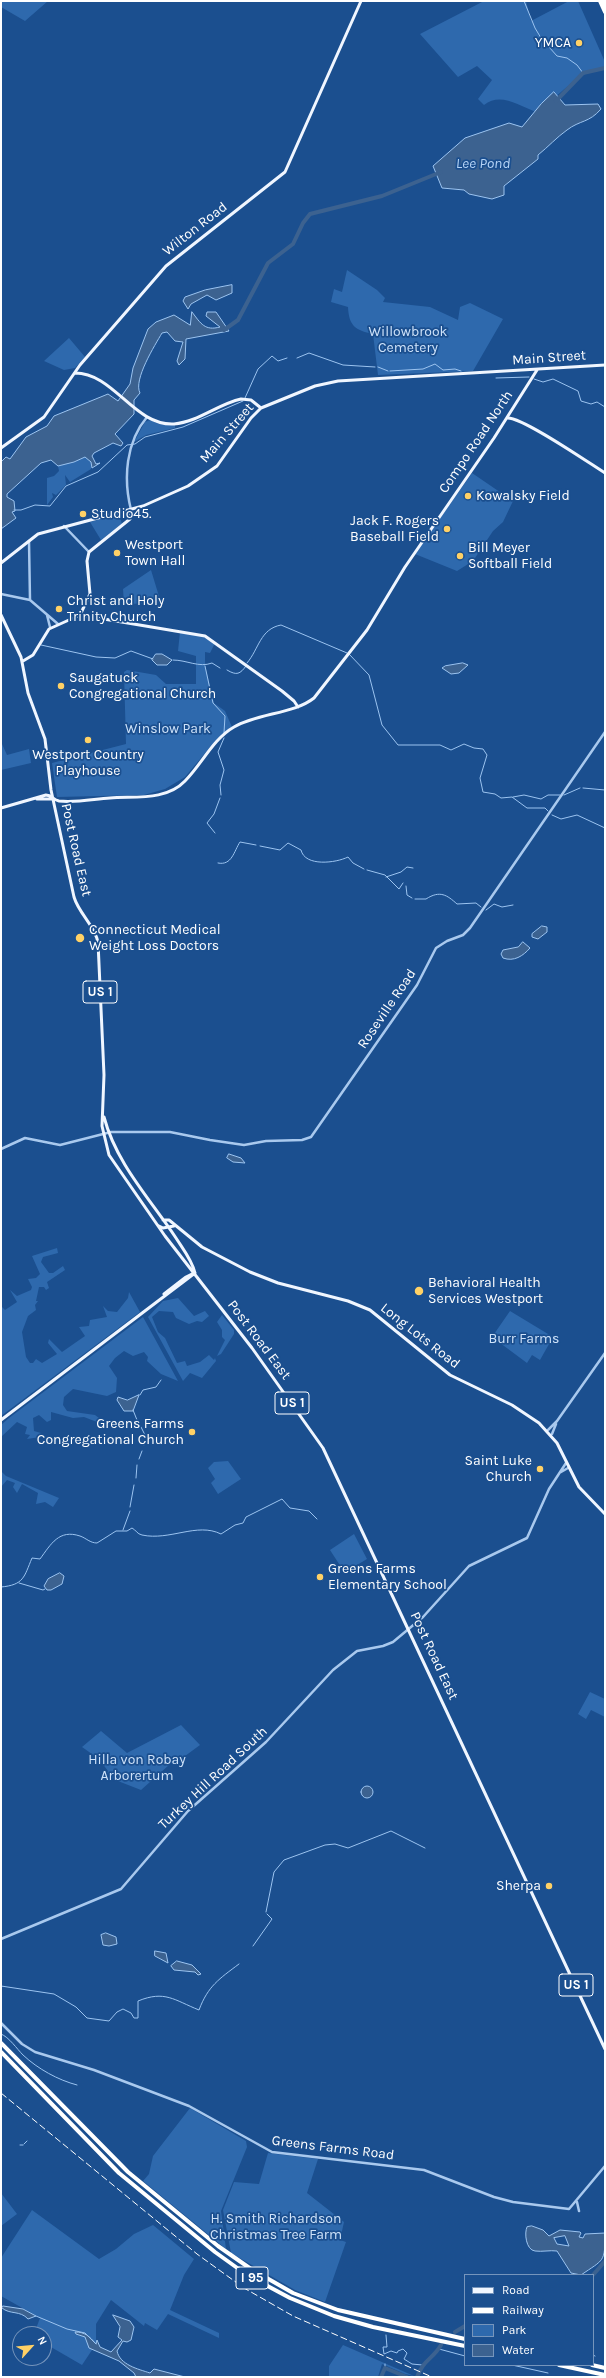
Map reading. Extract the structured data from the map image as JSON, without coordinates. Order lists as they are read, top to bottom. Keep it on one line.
{"streets":{"highway":["I 95"],"main road":["Wilton Road","Main Street","Compo Road North","Post Road East","US 1","Long Lots Road"],"street":["Roseville Road","Turkey Hill Road South","Greens Farms Road"]},"crossings":[["Main Street","Compo Road North"],["Compo Road North","Post Road East"],["Post Road East","Roseville Road"],["Post Road East","Long Lots Road"],["Post Road East","Turkey Hill Road South"],["Long Lots Road","Turkey Hill Road South"]],"water":["Lee Pond"],"parks":["Willowbrook Cemetery","Winslow Park","Burr Farms","Hilla von Robay Arborertum","H. Smith Richardson Christmas Tree Farm"],"places":["YMCA","Kowalsky Field","Studio45.","Jack F. Rogers Baseball Field","Westport Town Hall","Bill Meyer Softball Field","Christ and Holy Trinity Church","Saugatuck Congregational Church","Westport Country Playhouse","Connecticut Medical Weight Loss Doctors","Behavioral Health Services Westport","Greens Farms Congregational Church","Saint Luke Church","Greens Farms Elementary School","Sherpa"],"legend":["Road","Railway","Park","Water"],"north":"top right"}
